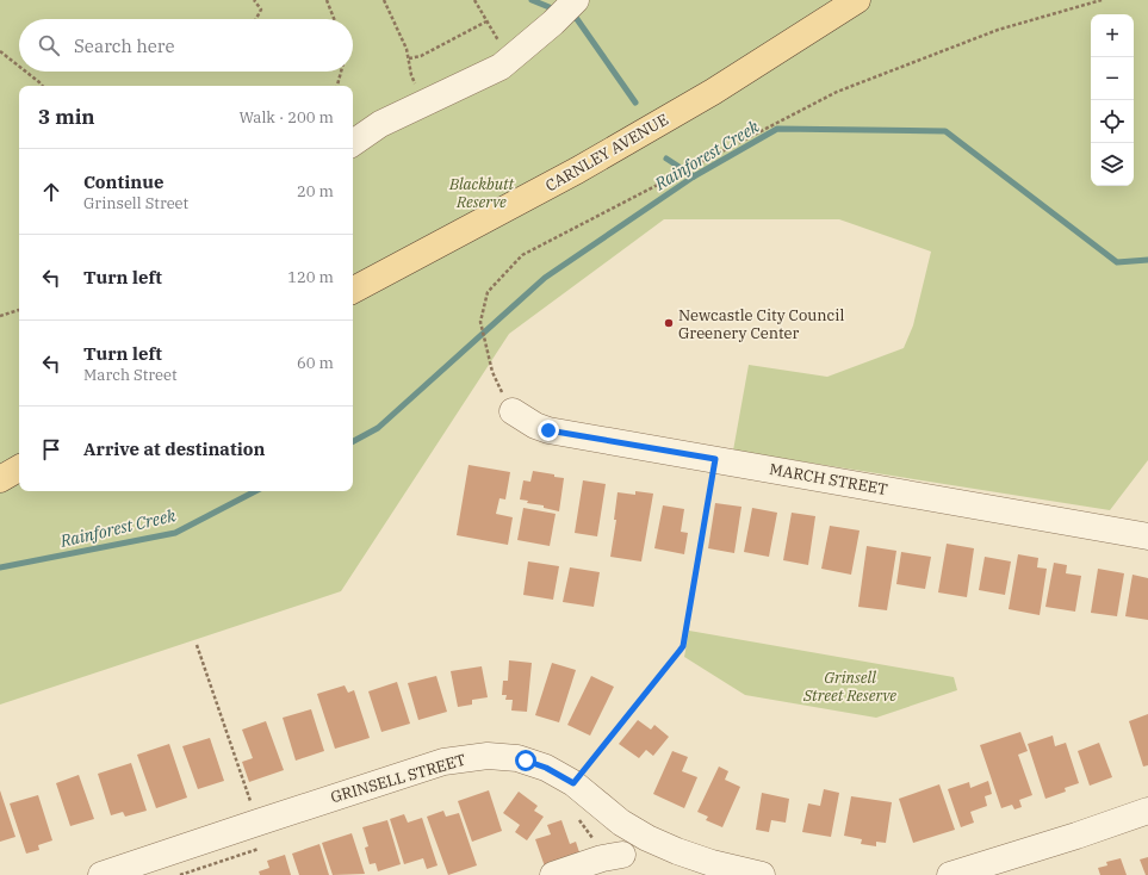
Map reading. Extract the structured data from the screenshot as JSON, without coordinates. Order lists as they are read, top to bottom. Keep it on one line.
{"streets":{"main road":["CARNLEY AVENUE"],"street":["MARCH STREET","GRINSELL STREET"]},"water":["Rainforest Creek"],"parks":["Blackbutt Reserve","Grinsell Street Reserve"],"places":["Newcastle City Council Greenery Center"],"page":{"map_buttons":["+","−"],"search":"Search here","heading":["3 min","Walk · 200 m"],"list":[["Continue","Grinsell Street","20 m"],["Turn left","120 m"],["Turn left","March Street","60 m"],"Arrive at destination"]}}
